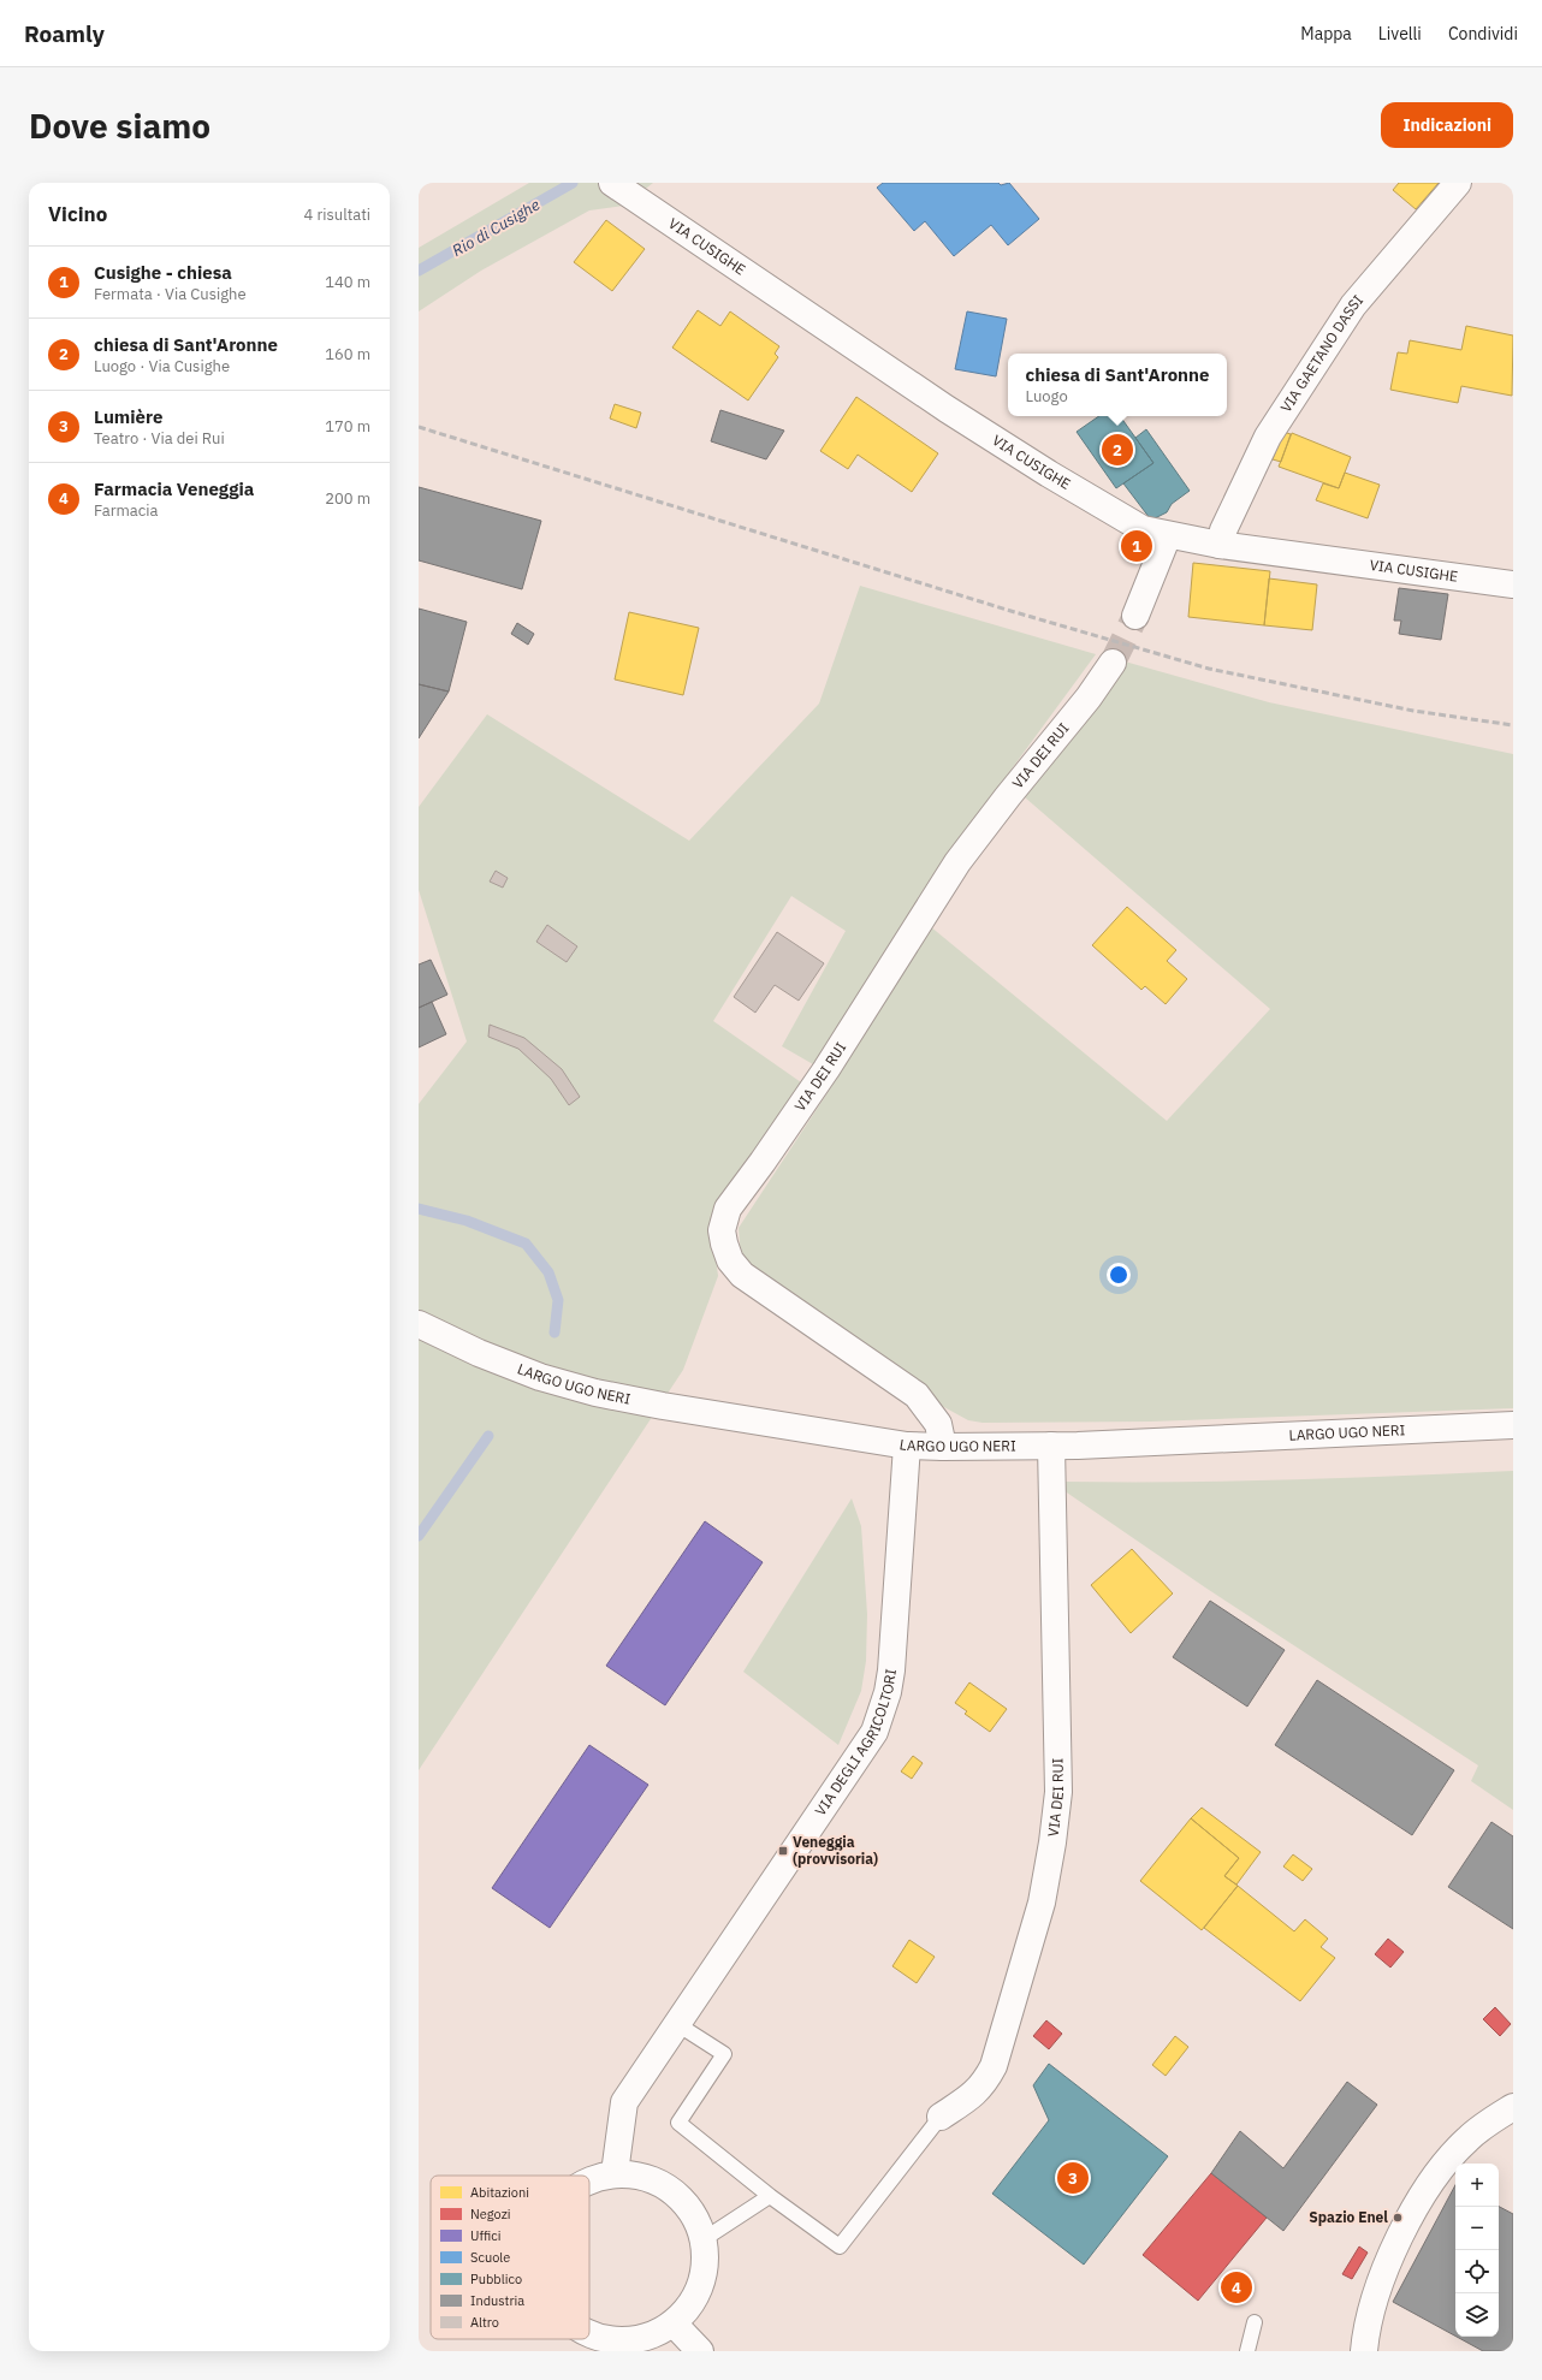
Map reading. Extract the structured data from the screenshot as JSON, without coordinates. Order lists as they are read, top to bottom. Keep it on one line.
{"streets":{"street":["VIA CUSIGHE","VIA GAETANO DASSI","VIA DEI RUI","LARGO UGO NERI","VIA DEGLI AGRICOLTORI"]},"crossings":[["VIA CUSIGHE","VIA GAETANO DASSI"],["VIA DEI RUI","LARGO UGO NERI"],["LARGO UGO NERI","VIA DEGLI AGRICOLTORI"]],"water":["Rio di Cusighe"],"places":{"transit":["Veneggia (provvisoria)"],"other":["Spazio Enel"]},"legend":["Abitazioni","Negozi","Uffici","Scuole","Pubblico","Industria","Altro"],"page":{"header":"Roamly","nav":["Mappa","Livelli","Condividi"],"buttons":"Indicazioni","title":"Dove siamo","heading":["Vicino","4 risultati"],"list":[{"mark":"1","name":"Cusighe - chiesa","note":"Fermata · Via Cusighe","value":"140 m"},{"mark":"2","name":"chiesa di Sant'Aronne","note":"Luogo · Via Cusighe","value":"160 m"},{"mark":"3","name":"Lumière","note":"Teatro · Via dei Rui","value":"170 m"},{"mark":"4","name":"Farmacia Veneggia","note":"Farmacia","value":"200 m"}],"popup":["chiesa di Sant'Aronne","Luogo"],"pins":["2","1","3","4"],"map_buttons":["+","−"]}}
